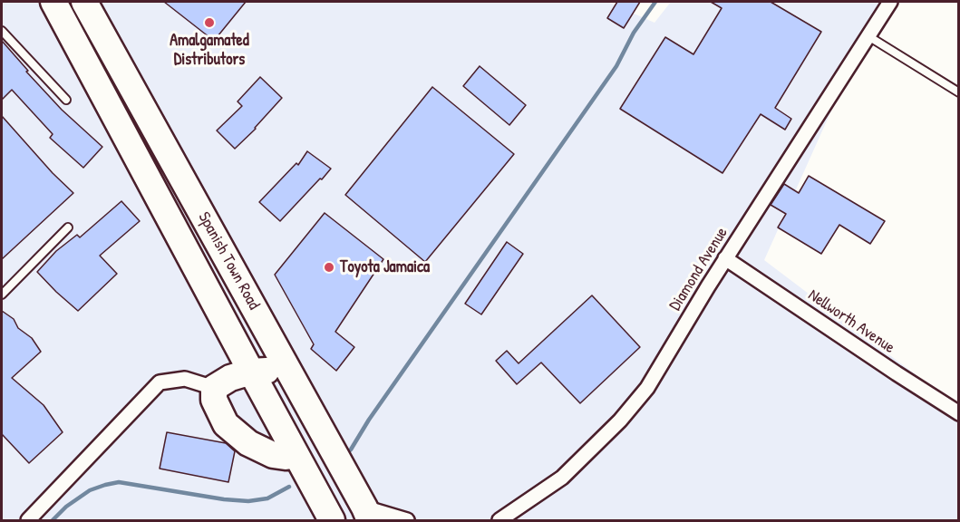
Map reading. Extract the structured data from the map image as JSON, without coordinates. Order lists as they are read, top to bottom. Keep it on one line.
{"streets":{"highway":["Spanish Town Road"],"street":["Diamond Avenue","Nellworth Avenue"]},"crossings":[["Diamond Avenue","Nellworth Avenue"]],"places":["Amalgamated Distributors","Toyota Jamaica"]}
